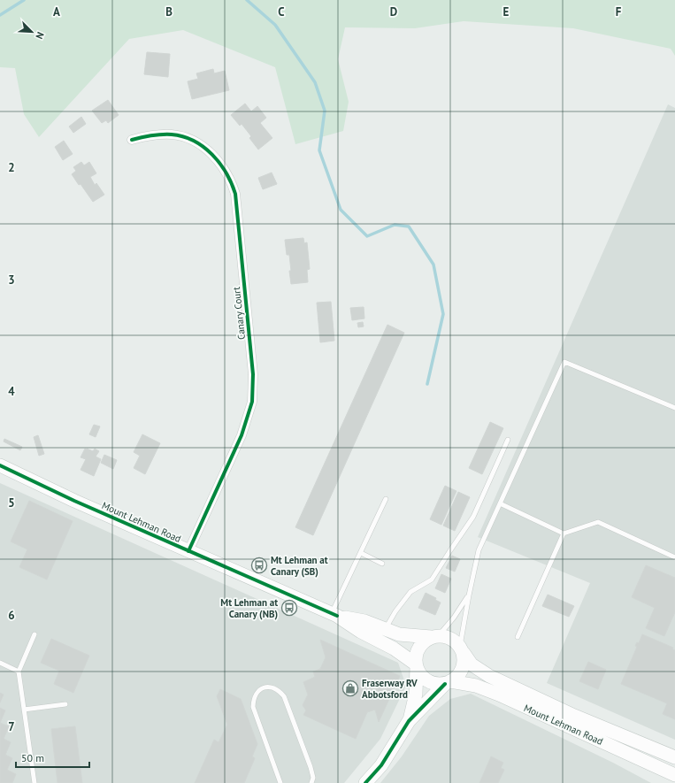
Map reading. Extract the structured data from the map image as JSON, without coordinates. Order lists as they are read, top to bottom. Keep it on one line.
{"streets":{"main road":["Mount Lehman Road"],"street":["Canary Court"]},"crossings":[["Canary Court","Mount Lehman Road"]],"places":{"bus stop":["Mt Lehman at Canary (SB)","Mt Lehman at Canary (NB)"],"shop":["Fraserway RV Abbotsford"]},"scale_bar":"50 m","north":"bottom right","grid":{"columns":["A","B","C","D","E","F"],"rows":["2","3","4","5","6","7"]}}
